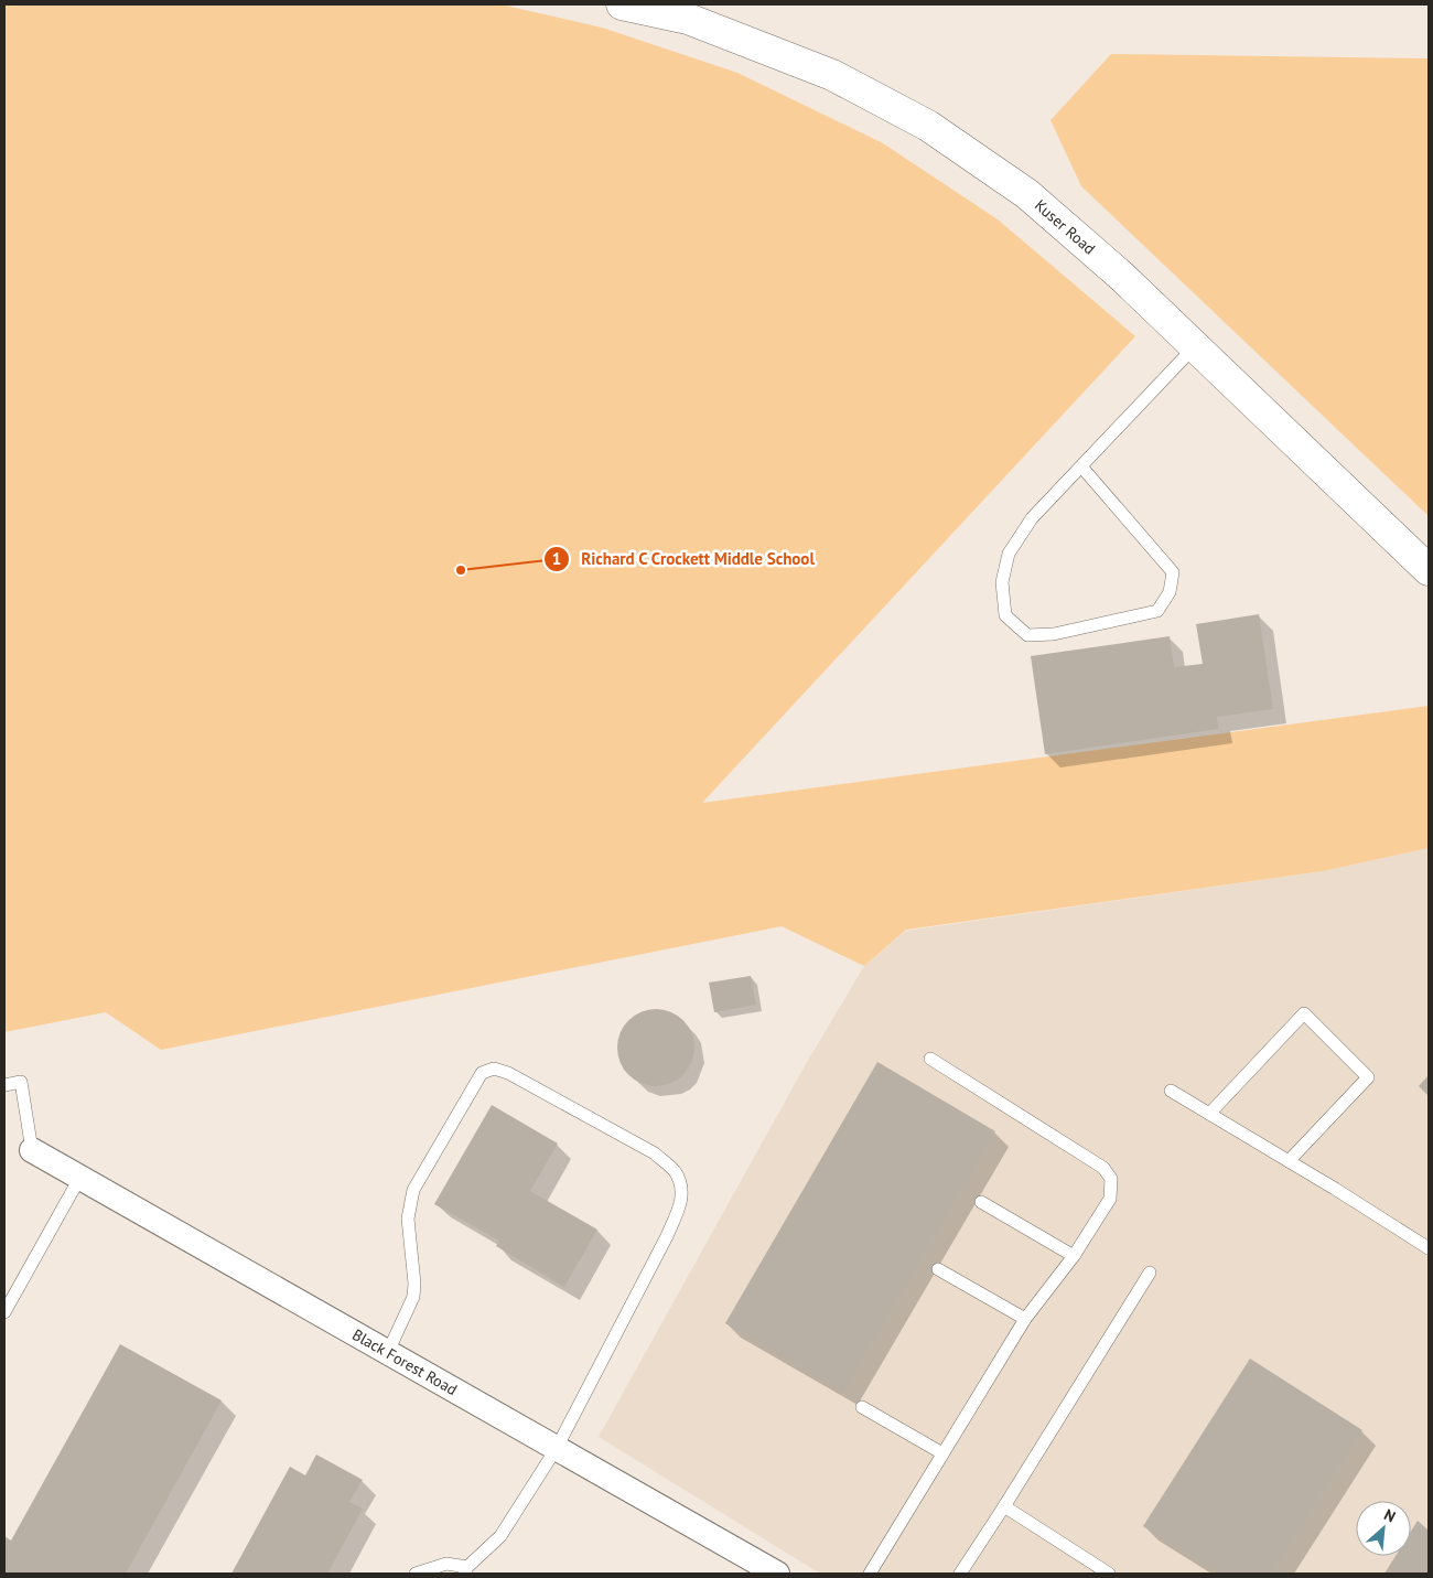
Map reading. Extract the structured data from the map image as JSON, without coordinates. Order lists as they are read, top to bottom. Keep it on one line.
{"streets":{"street":["Kuser Road","Black Forest Road"]},"places":["Richard C Crockett Middle School"],"north":"top right"}
